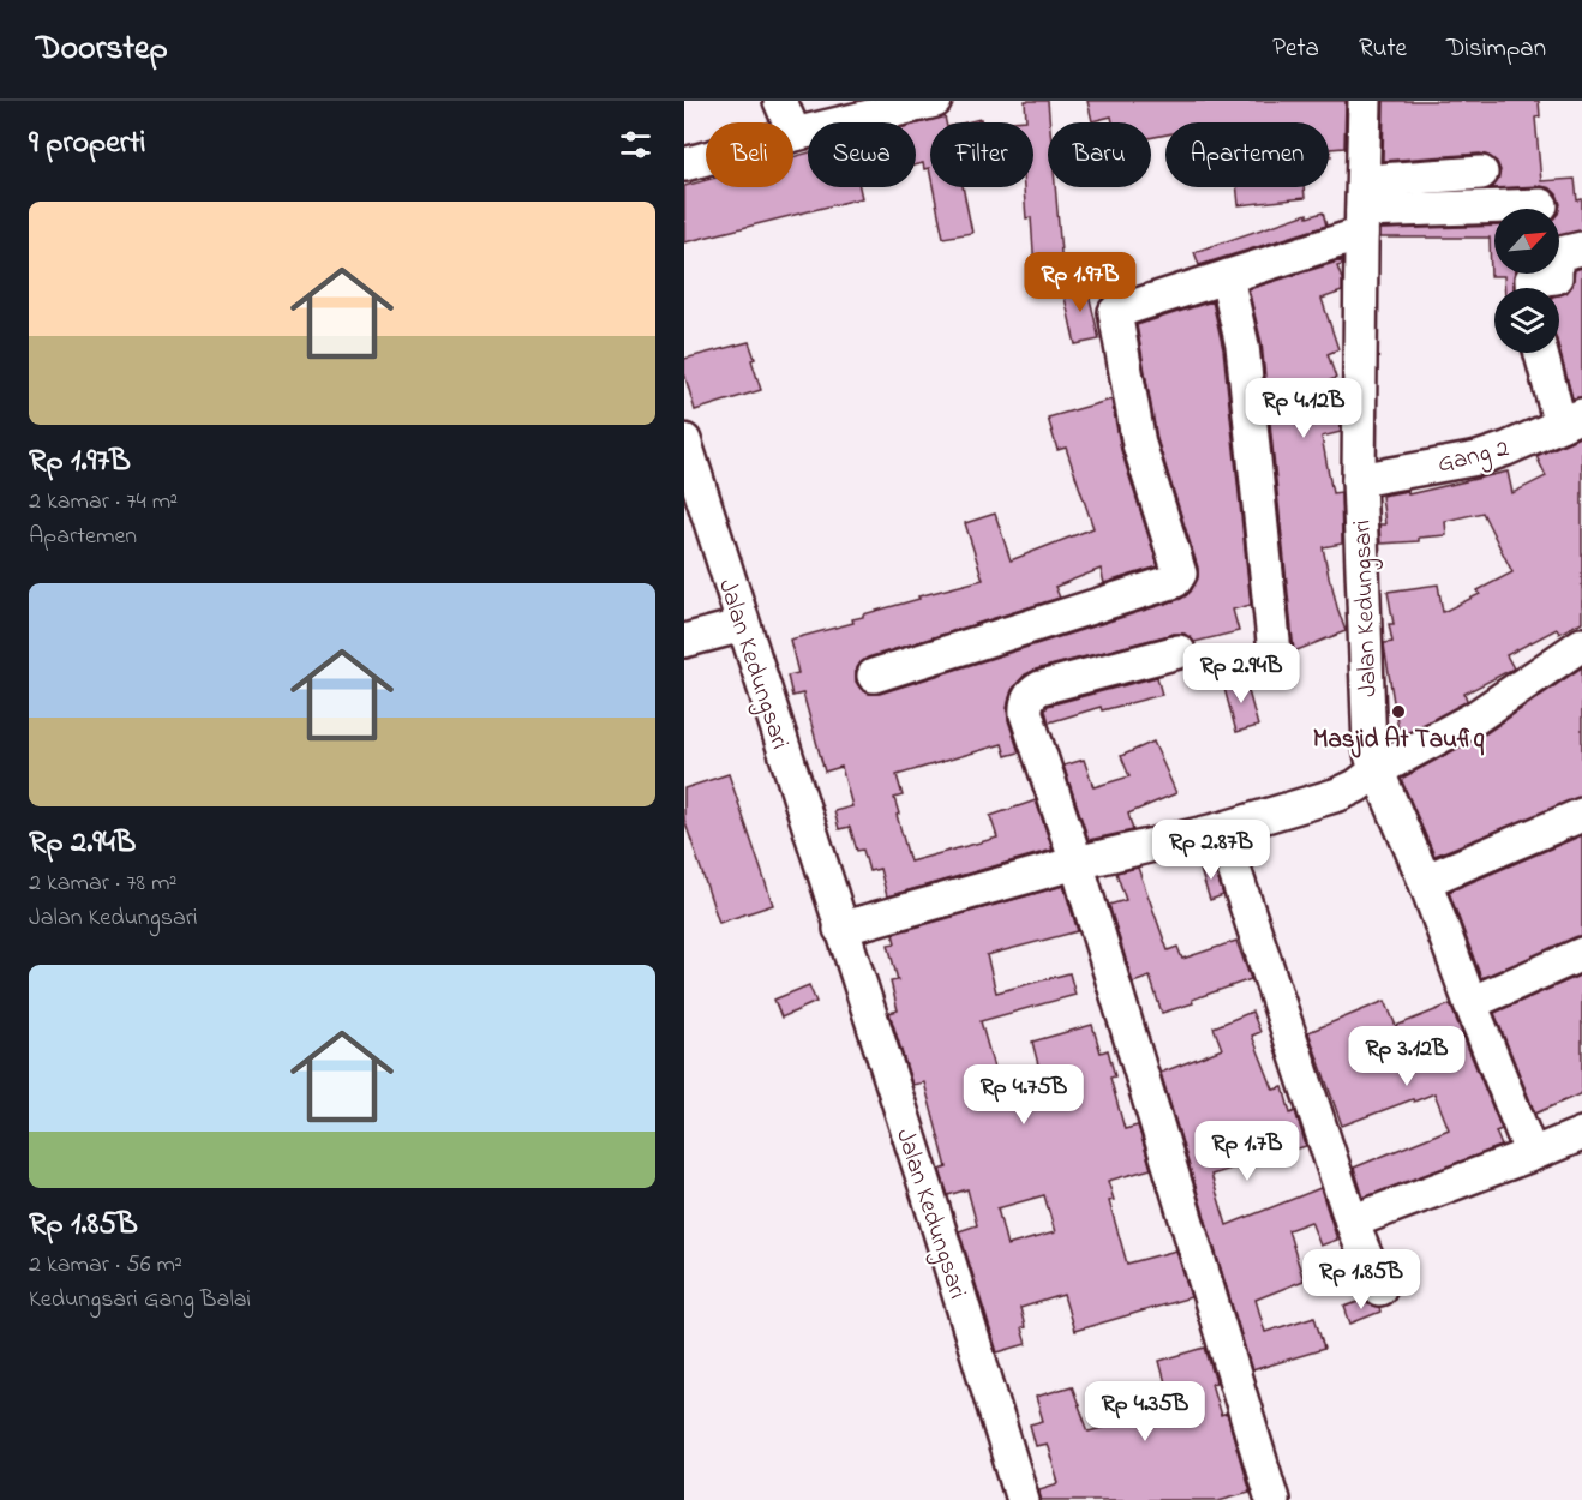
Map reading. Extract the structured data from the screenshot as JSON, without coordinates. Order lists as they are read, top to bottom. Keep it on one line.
{"streets":{"street":["Gang 2","Jalan Kedungsari"]},"crossings":[["Gang 2","Jalan Kedungsari"]],"places":["Masjid At Taufiq"],"north":"top right","page":{"header":"Doorstep","nav":["Peta","Rute","Disimpan"],"heading":"9 properti","chip":["Beli","Sewa","Filter","Baru","Apartemen"],"list":[{"name":"Rp 1.97B","note":"2 kamar · 74 m² · Apartemen"},{"name":"Rp 2.94B","note":"2 kamar · 78 m² · Jalan Kedungsari"},{"name":"Rp 1.85B","note":"2 kamar · 56 m² · Kedungsari Gang Balai"}],"price":["Rp 1.97B","Rp 4.12B","Rp 2.94B","Rp 2.87B","Rp 3.12B","Rp 4.75B","Rp 1.7B","Rp 1.85B","Rp 4.35B"]}}
